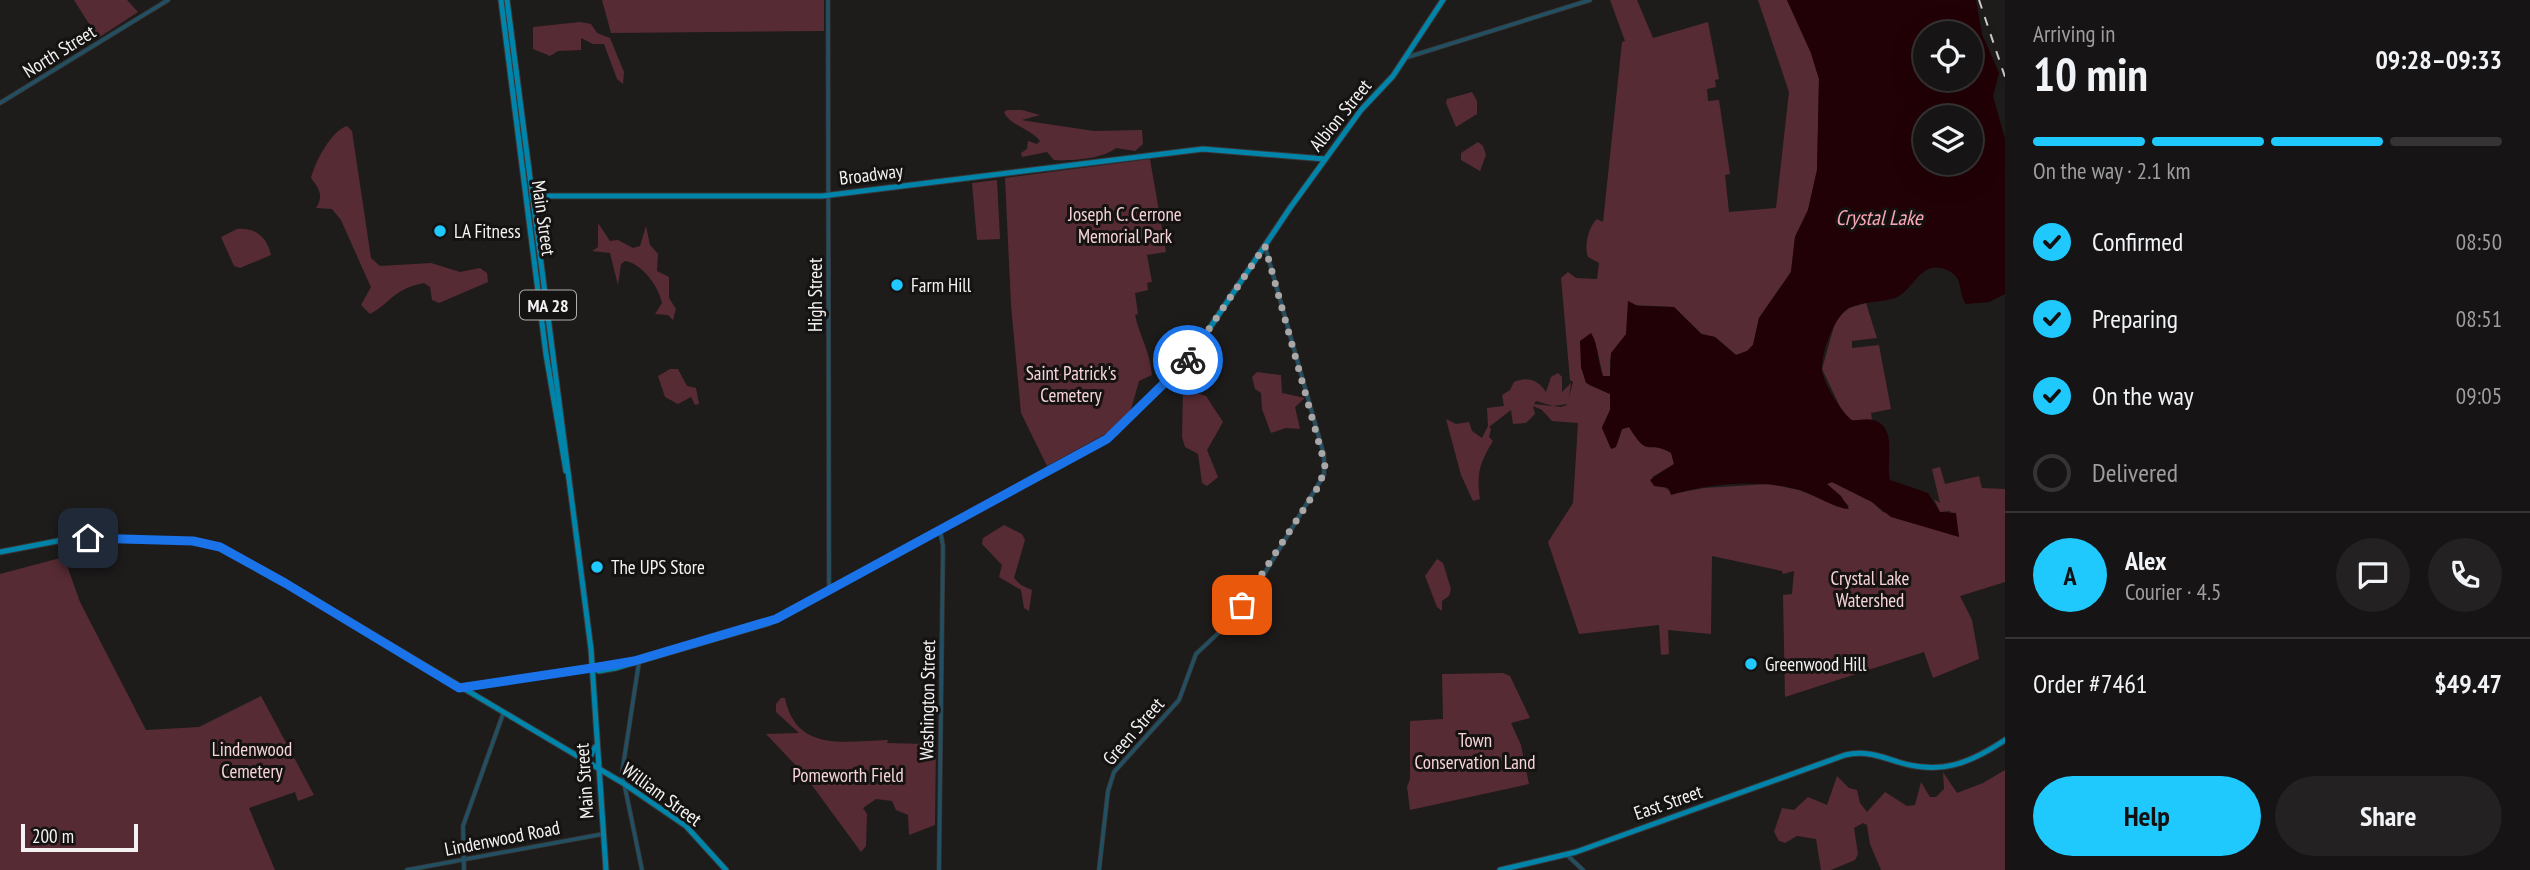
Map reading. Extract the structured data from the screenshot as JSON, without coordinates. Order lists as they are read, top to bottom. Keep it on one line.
{"streets":{"main road":["Albion Street","Broadway","Main Street","MA 28","William Street","East Street"],"street":["North Street","High Street","Washington Street","Green Street","Lindenwood Road"]},"crossings":[["Albion Street","Broadway"],["Albion Street","Main Street"],["Albion Street","High Street"],["Albion Street","Washington Street"],["Albion Street","Green Street"],["Albion Street","William Street"],["Broadway","Main Street"],["Broadway","High Street"],["Main Street","William Street"],["Main Street","Lindenwood Road"]],"water":["Crystal Lake"],"parks":["Joseph C. Cerrone Memorial Park","Saint Patrick's Cemetery","Crystal Lake Watershed","Town Conservation Land","Lindenwood Cemetery","Pomeworth Field"],"places":["LA Fitness","Farm Hill","The UPS Store","Greenwood Hill"],"scale_bar":"200 m","page":{"heading":["10 min","Arriving in","09:28–09:33"],"panel":["Alex","Courier · 4.5","Order #7461","$49.47"],"bar":"On the way · 2.1 km","list":[["Confirmed","08:50"],["Preparing","08:51"],["On the way","09:05"],"Delivered"],"round":"A","buttons":["Help","Share"],"scale":"200 m"}}
